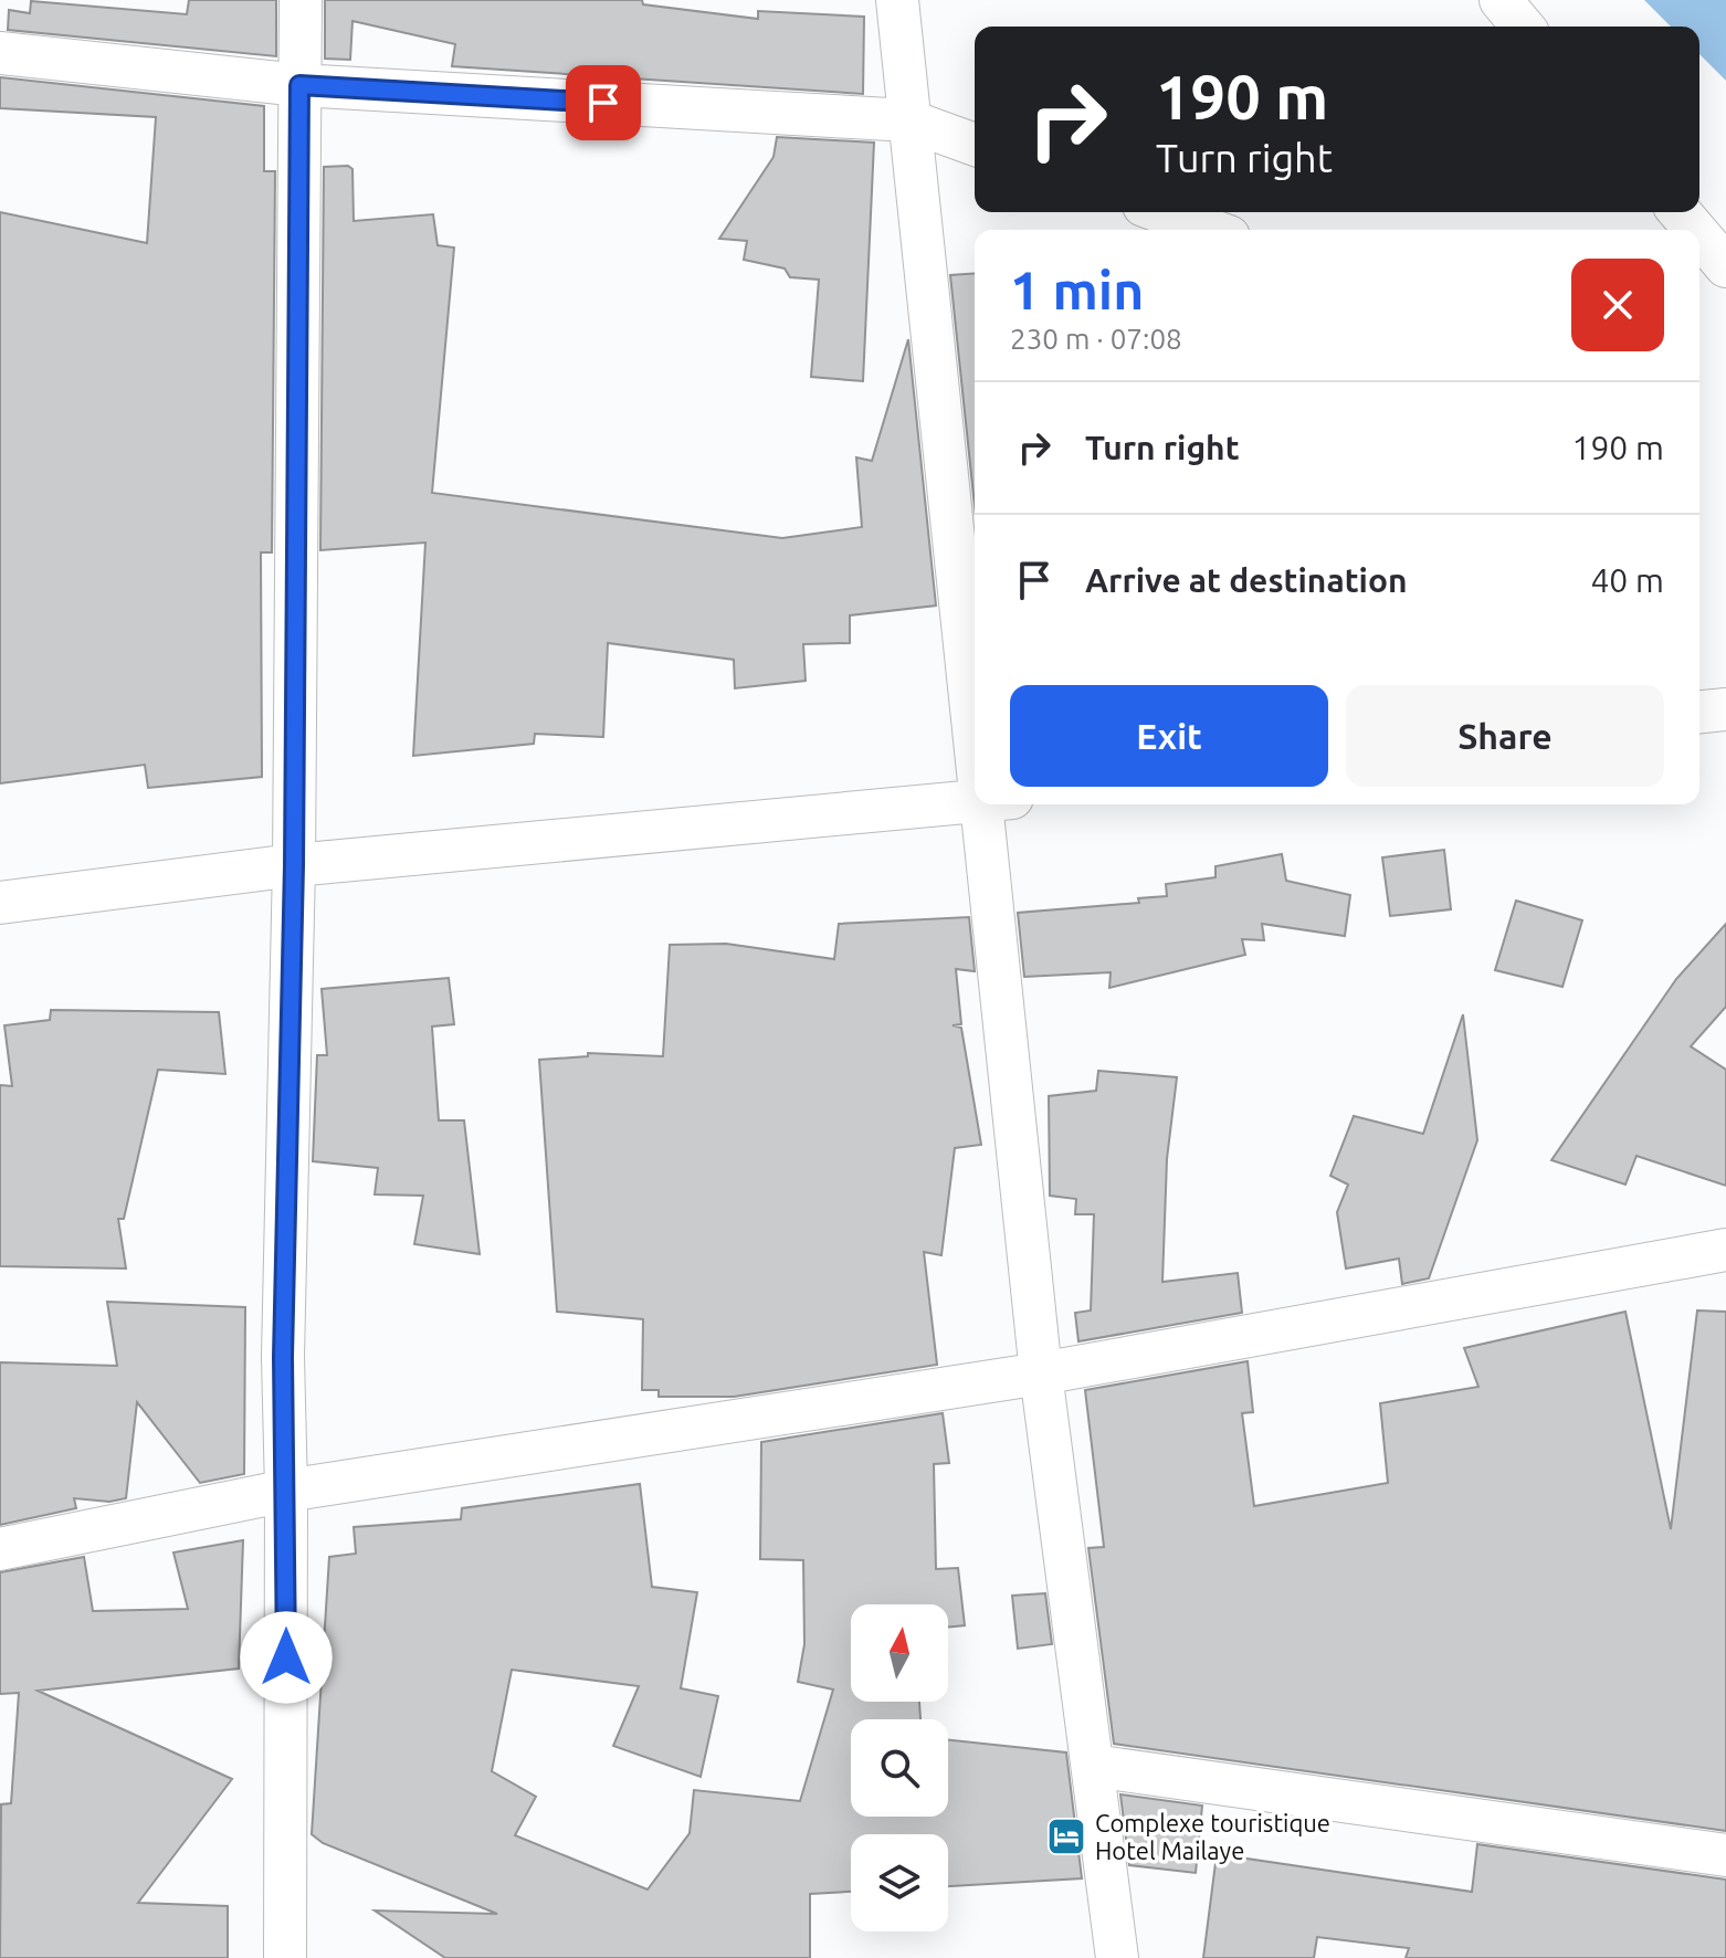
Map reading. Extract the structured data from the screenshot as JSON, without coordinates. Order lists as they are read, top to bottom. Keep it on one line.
{"places":{"hotel":["Complexe touristique Hotel Mailaye"]},"north":"top","page":{"turn":["190 m","Turn right"],"heading":["1 min","230 m · 07:08"],"list":[{"name":"Turn right","value":"190 m"},{"name":"Arrive at destination","value":"40 m"}],"buttons":["Exit","Share"]}}
